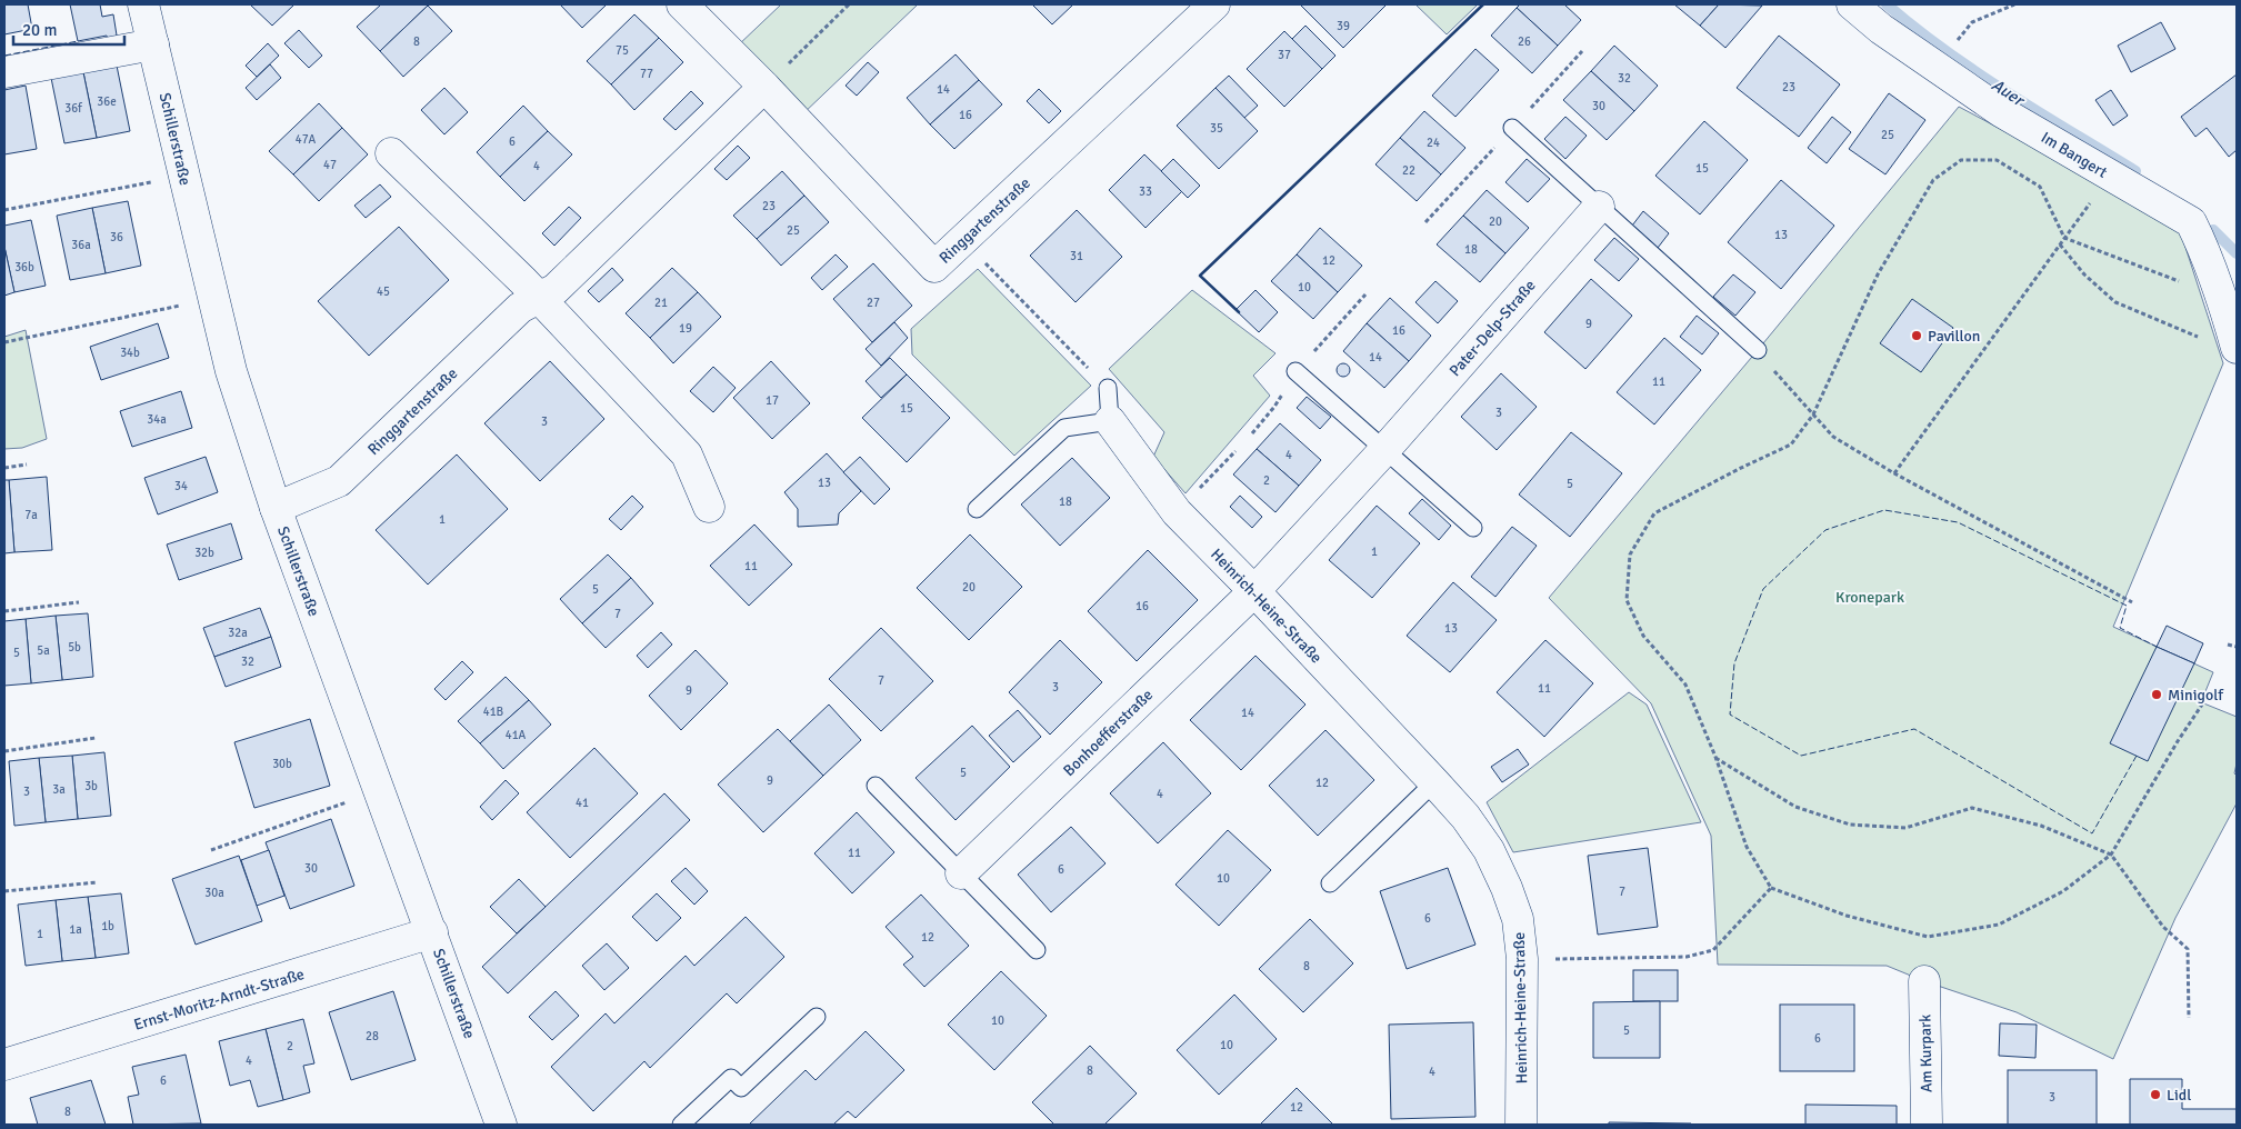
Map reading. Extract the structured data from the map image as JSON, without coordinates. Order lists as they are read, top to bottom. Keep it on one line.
{"streets":{"street":["Schillerstraße","Im Bangert","Ringgartenstraße","Pater-Delp-Straße","Heinrich-Heine-Straße","Bonhoefferstraße","Ernst-Moritz-Arndt-Straße","Am Kurpark"]},"crossings":[["Schillerstraße","Ringgartenstraße"],["Schillerstraße","Ernst-Moritz-Arndt-Straße"],["Pater-Delp-Straße","Heinrich-Heine-Straße"],["Pater-Delp-Straße","Bonhoefferstraße"],["Heinrich-Heine-Straße","Bonhoefferstraße"]],"water":["Auer"],"parks":["Kronepark"],"places":["Pavillon","Minigolf","Lidl"],"house_numbers":["39","8","26","75","37","77","32","23","14","36e","30","36f","16","35","25","47A","6","24","47","4","15","22","33","23","20","25","13","36","36a","18","31","12","36b","10","45","21","27","9","19","16","34b","14","11","17","15","3","34a","3","4","2","13","5","34","18","7a","1","1","32b","11","20","5","16","7","13","32a","5b","5a","5","32","7","3","11","9","41B","14","41A","30b","5","9","12","3b","3a","3","4","41","11","30","6","10","7","30a","6","1b","1a","1","12","8","10","5","28","6","10","2","4","8","4","6","3","12","8"],"scale_bar":"20 m"}
